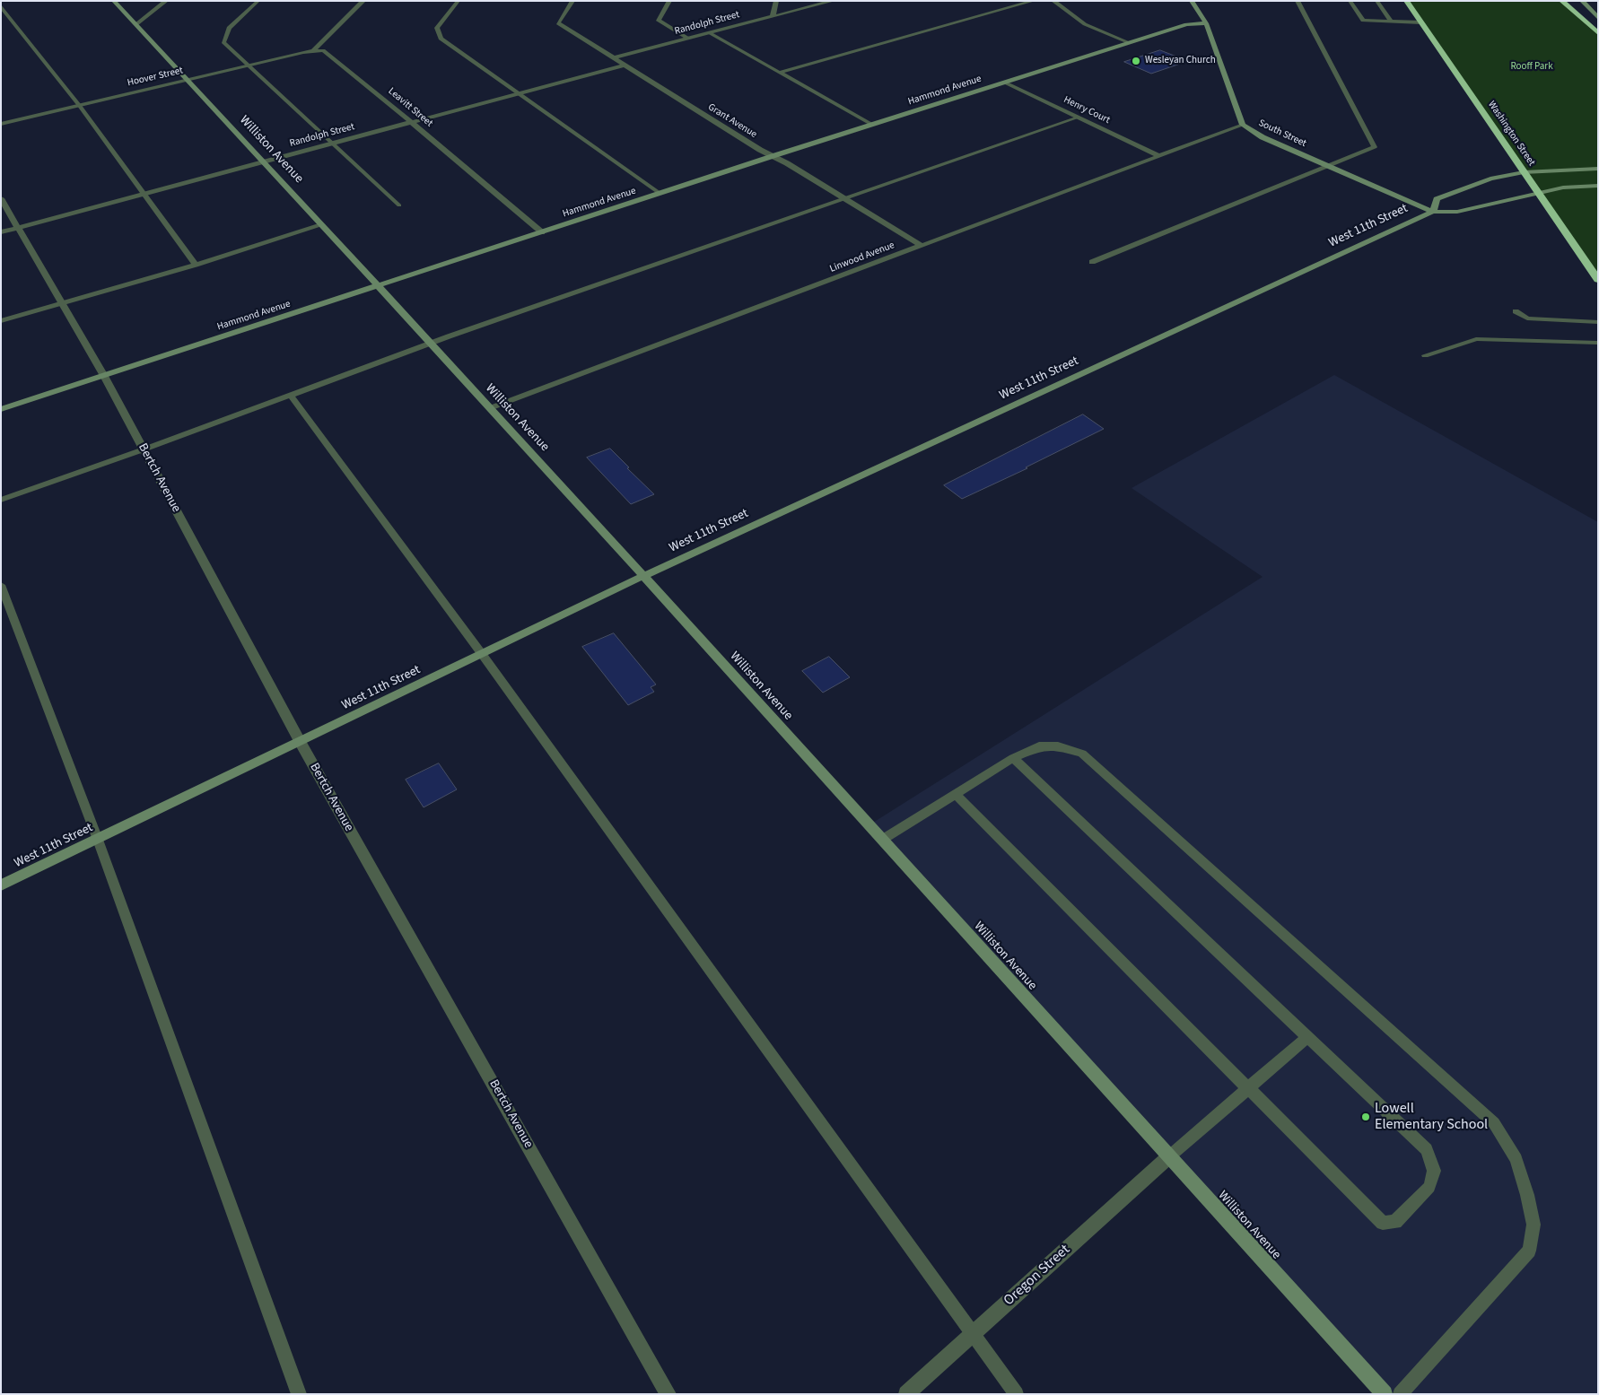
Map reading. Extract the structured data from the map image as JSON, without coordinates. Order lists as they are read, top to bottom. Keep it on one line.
{"streets":{"highway":["Washington Street"],"main road":["Hammond Avenue","South Street","Williston Avenue","West 11th Street"],"street":["Randolph Street","Hoover Street","Leavitt Street","Henry Court","Grant Avenue","Linwood Avenue","Bertch Avenue","Oregon Street"]},"crossings":[["Randolph Street","Leavitt Street"],["Randolph Street","Grant Avenue"],["Randolph Street","Williston Avenue"],["Randolph Street","Bertch Avenue"],["Hoover Street","Leavitt Street"],["Hoover Street","Williston Avenue"],["Hammond Avenue","Leavitt Street"],["Hammond Avenue","Henry Court"],["Hammond Avenue","Grant Avenue"],["Hammond Avenue","South Street"],["Hammond Avenue","Williston Avenue"],["Hammond Avenue","Bertch Avenue"],["Henry Court","Linwood Avenue"],["Grant Avenue","Linwood Avenue"],["South Street","West 11th Street"],["South Street","Linwood Avenue"],["Washington Street","West 11th Street"],["Williston Avenue","West 11th Street"],["Williston Avenue","Linwood Avenue"],["Williston Avenue","Oregon Street"],["West 11th Street","Bertch Avenue"]],"parks":["Rooff Park"],"places":["Wesleyan Church","Lowell Elementary School"]}
